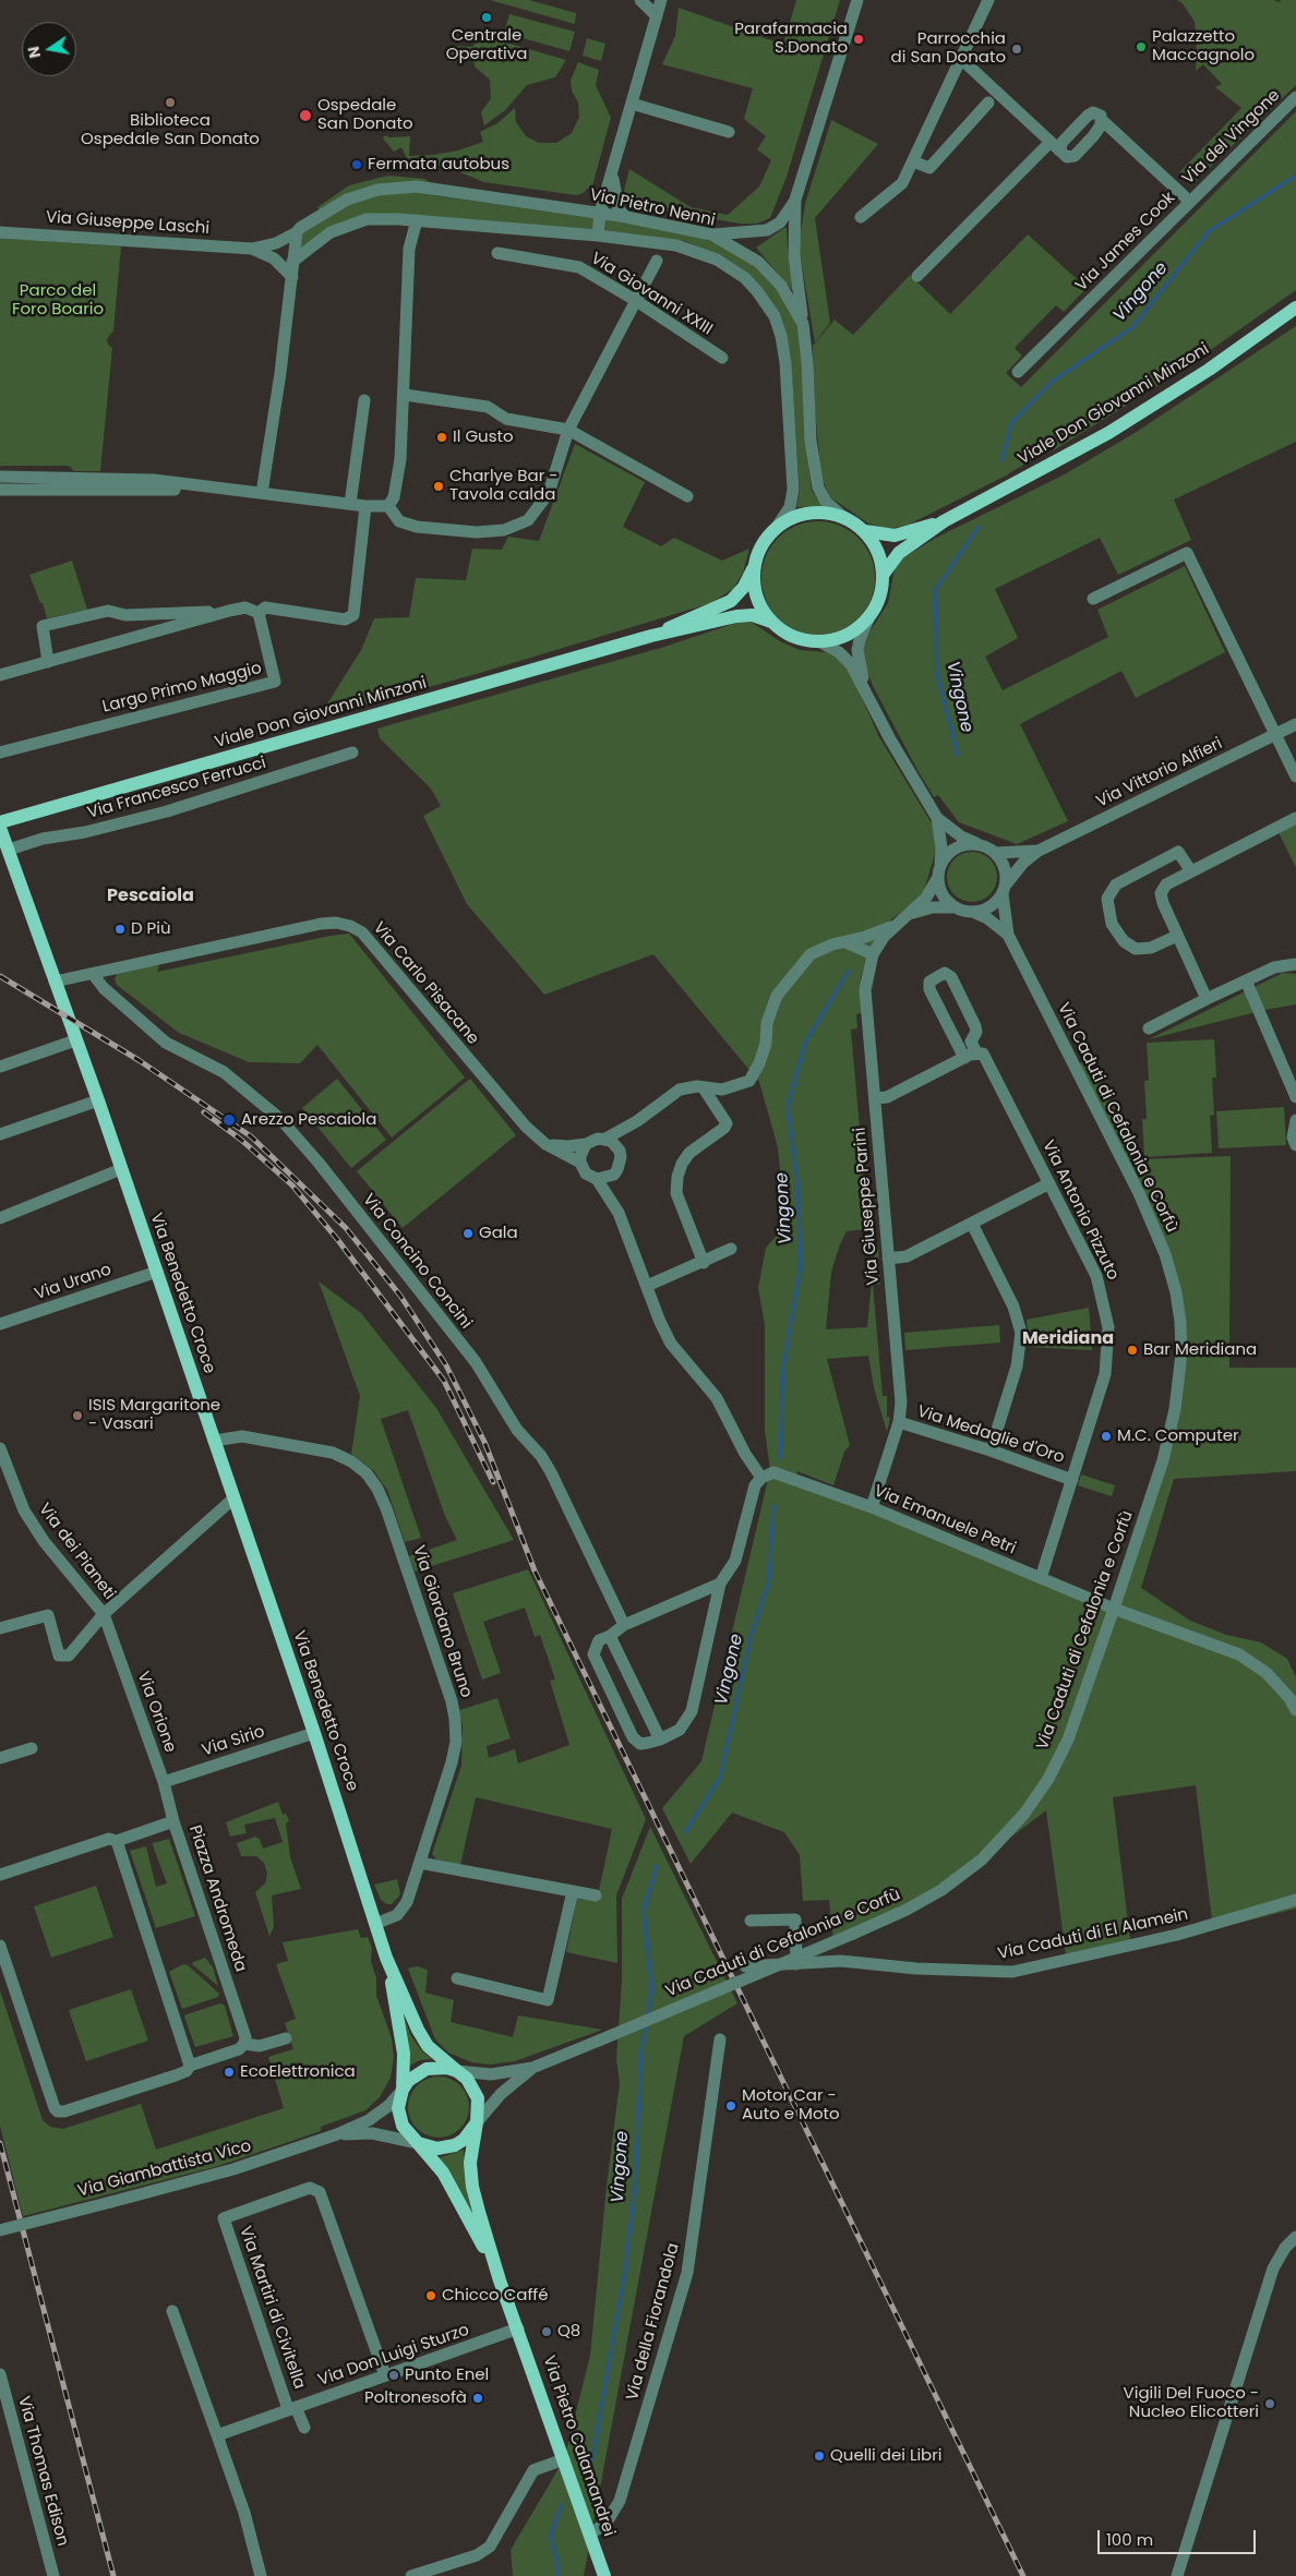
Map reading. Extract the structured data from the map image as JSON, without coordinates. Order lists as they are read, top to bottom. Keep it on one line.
{"streets":{"main road":["Viale Don Giovanni Minzoni","Via Benedetto Croce","Via Pietro Calamandrei"],"street":["Via del Vingone","Via Pietro Nenni","Via Giuseppe Laschi","Via James Cook","Via Giovanni XXIII","Largo Primo Maggio","Via Vittorio Alfieri","Via Francesco Ferrucci","Via Carlo Pisacane","Via Caduti di Cefalonia e Corfù","Via Giuseppe Parini","Via Antonio Pizzuto","Via Concino Concini","Via Urano","Via Medaglie d'Oro","Via Emanuele Petri","Via dei Pianeti","Via Giordano Bruno","Via Orione","Via Sirio","Piazza Andromeda","Via Caduti di El Alamein","Via Giambattista Vico","Via Martiri di Civitella","Via della Fiorandola","Via Don Luigi Sturzo","Via Thomas Edison"]},"crossings":[["Via del Vingone","Via James Cook"],["Via Pietro Nenni","Via Giuseppe Laschi"],["Via Pietro Nenni","Viale Don Giovanni Minzoni"],["Via Vittorio Alfieri","Via Caduti di Cefalonia e Corfù"],["Via Vittorio Alfieri","Via Giuseppe Parini"],["Via Francesco Ferrucci","Via Benedetto Croce"],["Via Carlo Pisacane","Via Concino Concini"],["Via Carlo Pisacane","Via Benedetto Croce"],["Via Caduti di Cefalonia e Corfù","Via Giuseppe Parini"],["Via Caduti di Cefalonia e Corfù","Via Benedetto Croce"],["Via Caduti di Cefalonia e Corfù","Via Emanuele Petri"],["Via Caduti di Cefalonia e Corfù","Via Giambattista Vico"],["Via Giuseppe Parini","Via Medaglie d'Oro"],["Via Giuseppe Parini","Via Emanuele Petri"],["Via Antonio Pizzuto","Via Medaglie d'Oro"],["Via Antonio Pizzuto","Via Emanuele Petri"],["Via Urano","Via Benedetto Croce"],["Via Benedetto Croce","Via Giordano Bruno"],["Via Benedetto Croce","Via Sirio"],["Via Benedetto Croce","Via Giambattista Vico"],["Via Benedetto Croce","Via Don Luigi Sturzo"],["Via Benedetto Croce","Via Pietro Calamandrei"],["Via dei Pianeti","Via Orione"],["Via Orione","Via Sirio"],["Via Orione","Piazza Andromeda"],["Via Martiri di Civitella","Via Don Luigi Sturzo"],["Via della Fiorandola","Via Pietro Calamandrei"],["Via Don Luigi Sturzo","Via Pietro Calamandrei"]],"districts":["Pescaiola","Meridiana"],"water":["Vingone"],"parks":["Parco del Foro Boario"],"places":["Centrale Operativa","Parafarmacia S.Donato","Palazzetto Maccagnolo","Parrocchia di San Donato","Biblioteca Ospedale San Donato","Ospedale San Donato","Fermata autobus","Il Gusto","Charlye Bar - Tavola calda","D Più","Arezzo Pescaiola","Gala","Bar Meridiana","ISIS Margaritone - Vasari","M.C. Computer","EcoElettronica","Motor Car - Auto e Moto","Chicco Caffé","Q8","Punto Enel","Poltronesofà","Vigili Del Fuoco - Nucleo Elicotteri","Quelli dei Libri"],"scale_bar":"100 m","north":"left"}
